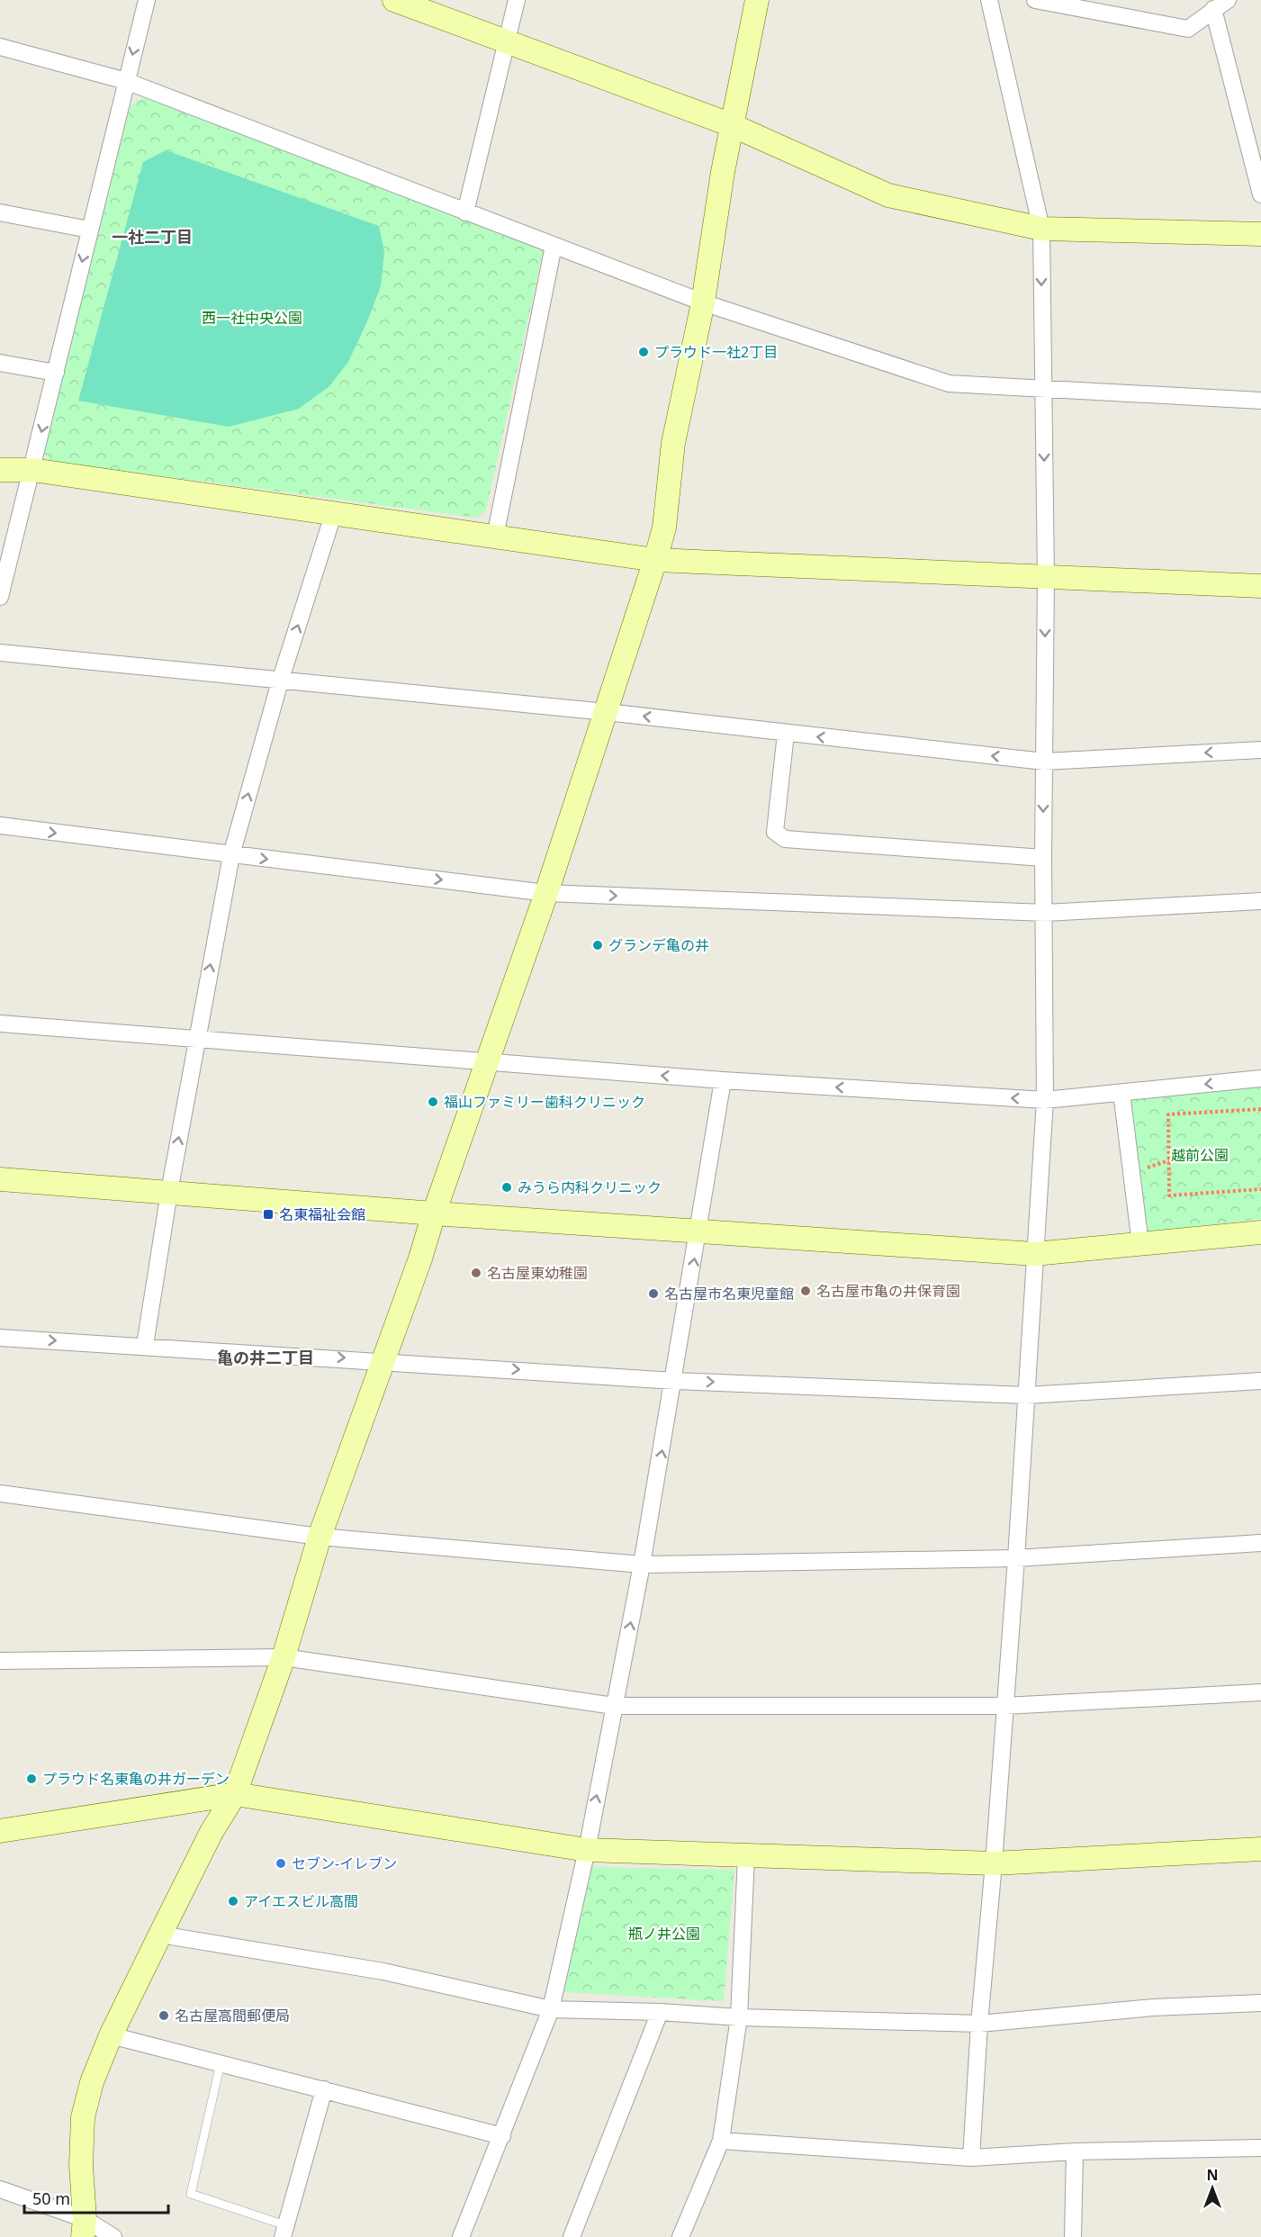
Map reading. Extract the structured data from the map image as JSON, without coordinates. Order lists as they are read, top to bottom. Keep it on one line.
{"districts":["一社二丁目","亀の井二丁目"],"parks":["西一社中央公園","越前公園","瓶ノ井公園"],"places":{"other":["プラウド一社2丁目","グランデ亀の井","福山ファミリー歯科クリニック","みうら内科クリニック","名古屋東幼稚園","名古屋市亀の井保育園","名古屋市名東児童館","プラウド名東亀の井ガーデン","セブン-イレブン","アイエスビル高間","名古屋高間郵便局"],"transit":["名東福祉会館"]},"scale_bar":"50 m","north":"top"}
